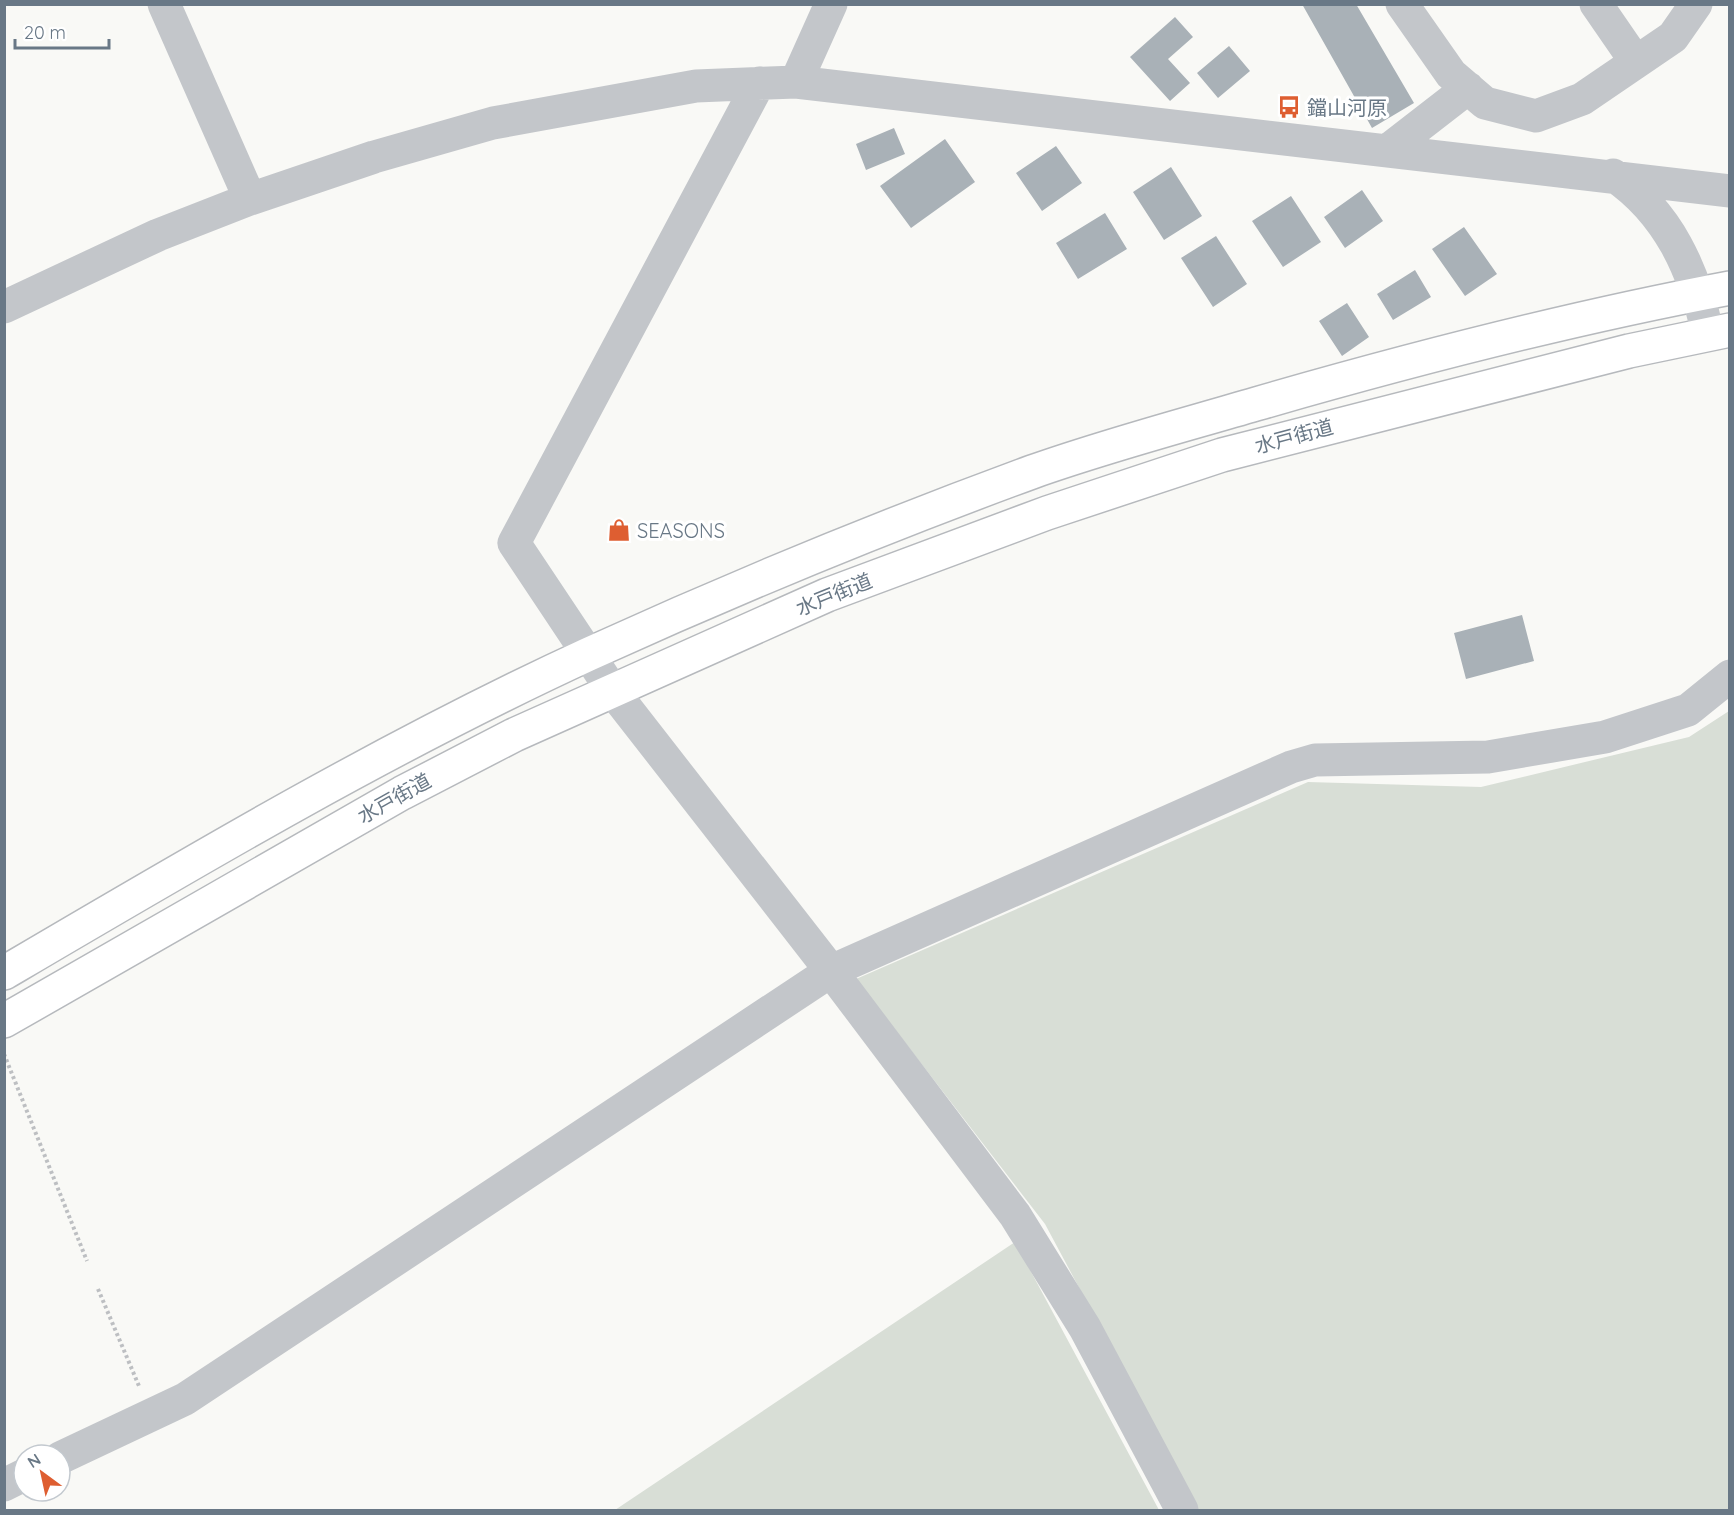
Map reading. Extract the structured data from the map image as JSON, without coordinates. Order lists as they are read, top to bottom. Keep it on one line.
{"streets":{"highway":["水戸街道"]},"places":{"bus stop":["鐺山河原"],"shop":["SEASONS"]},"scale_bar":"20 m","north":"top left"}
